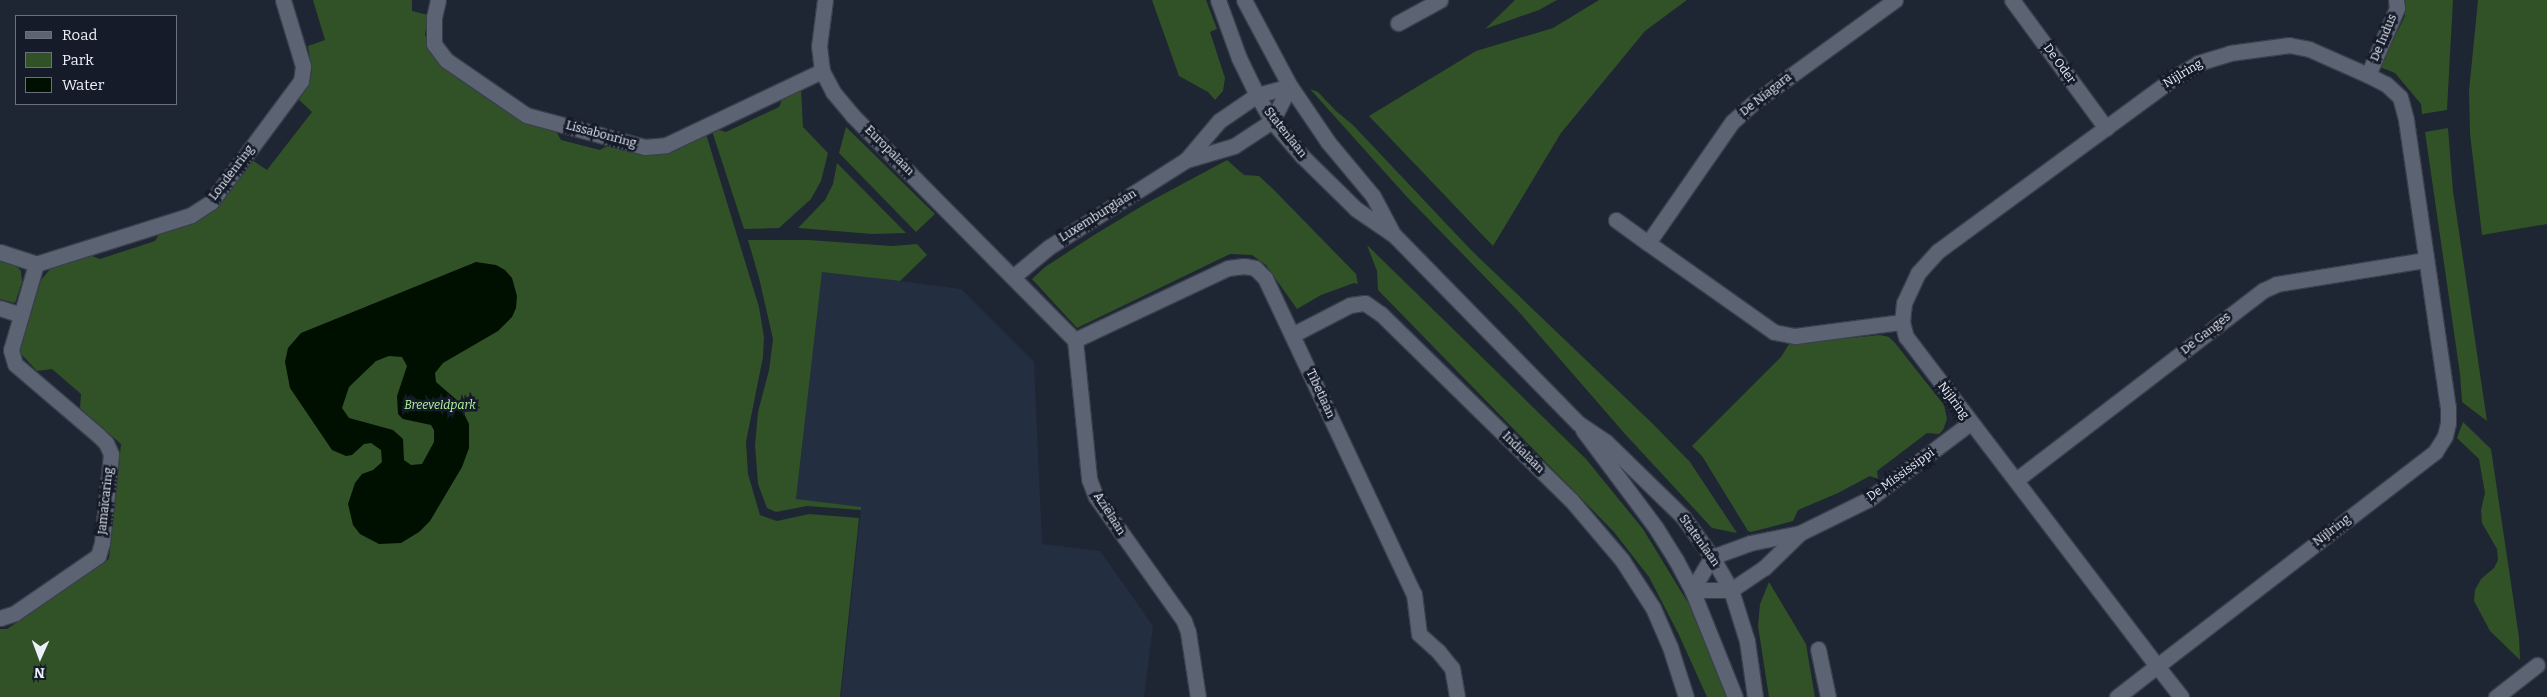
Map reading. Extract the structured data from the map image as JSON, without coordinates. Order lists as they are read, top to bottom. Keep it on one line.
{"streets":{"street":["De Indus","De Oder","Nijlring","De Niagara","Statenlaan","Lissabonring","Europalaan","Londenring","Luxemburglaan","De Ganges","Tibetlaan","Indialaan","De Mississippi","Jamaïcaring","Aziëlaan"]},"crossings":[["De Indus","Nijlring"],["De Oder","Nijlring"],["Nijlring","De Ganges"],["Nijlring","De Mississippi"],["Statenlaan","Luxemburglaan"],["Statenlaan","De Mississippi"],["Lissabonring","Europalaan"],["Europalaan","Luxemburglaan"],["Londenring","Jamaïcaring"],["Tibetlaan","Indialaan"],["Tibetlaan","Aziëlaan"]],"parks":["Breeveldpark"],"legend":["Road","Park","Water"],"north":"bottom"}
